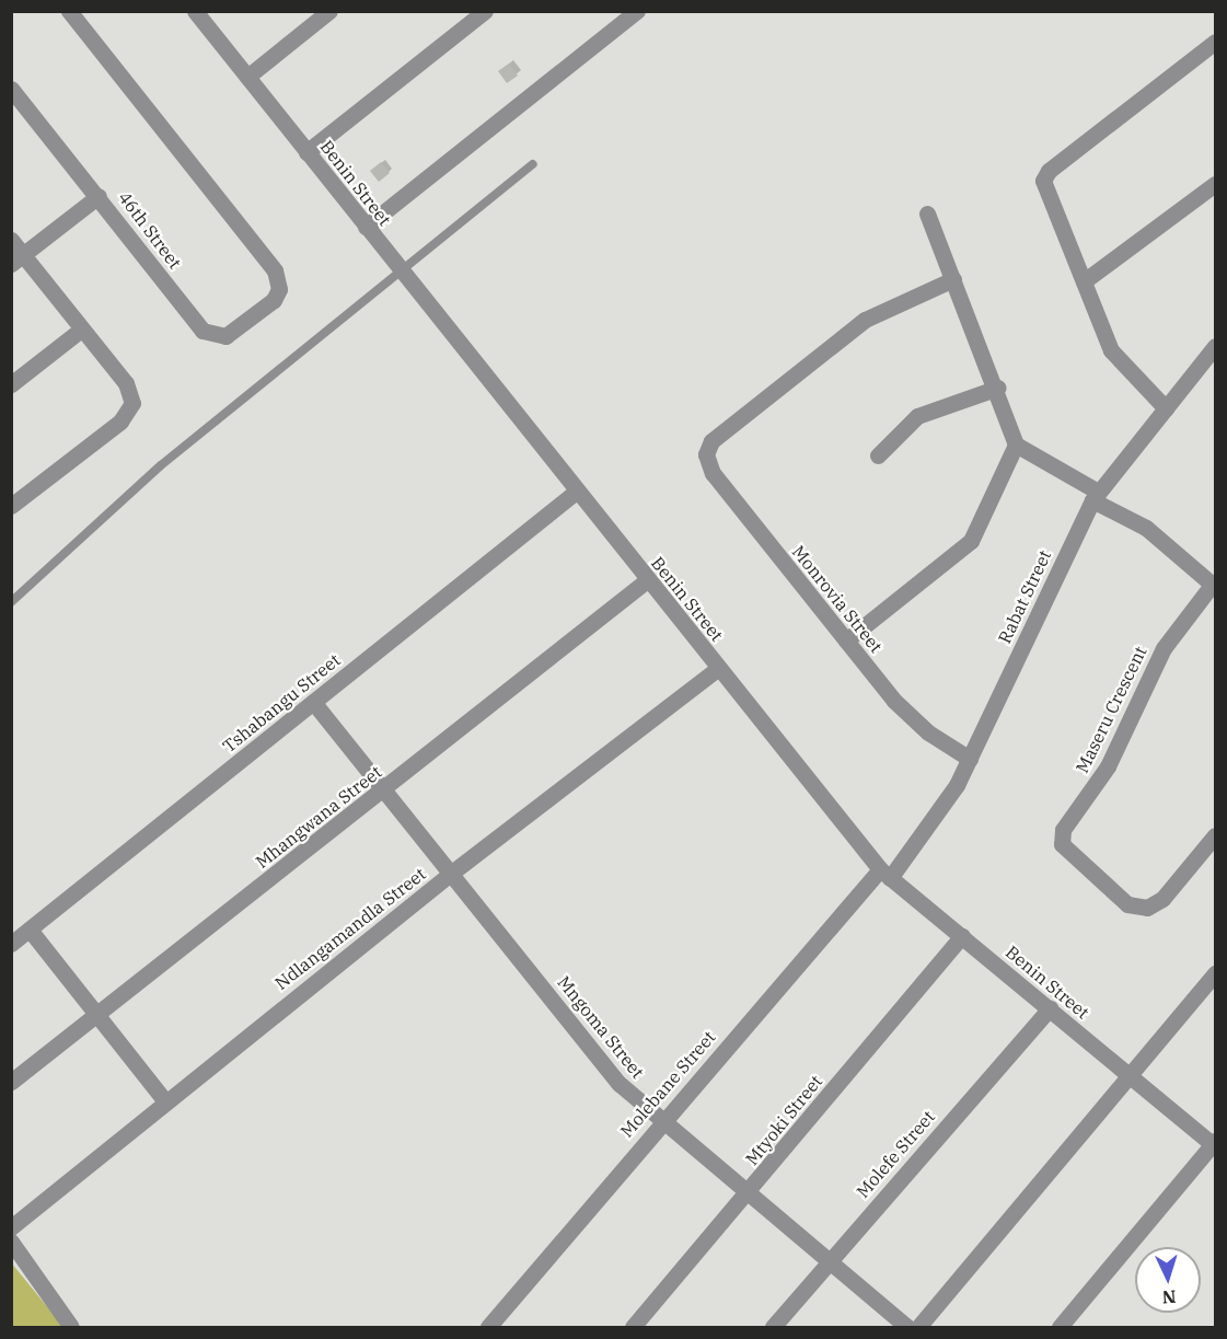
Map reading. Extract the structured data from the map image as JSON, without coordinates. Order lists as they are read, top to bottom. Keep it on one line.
{"streets":{"street":["Benin Street","46th Street","Rabat Street","Monrovia Street","Tshabangu Street","Maseru Crescent","Mhangwana Street","Ndlangamandla Street","Mngoma Street","Molebane Street","Mtyoki Street","Molefe Street"]},"crossings":[["Benin Street","Rabat Street"],["Benin Street","Tshabangu Street"],["Benin Street","Mhangwana Street"],["Benin Street","Ndlangamandla Street"],["Benin Street","Molebane Street"],["Benin Street","Mtyoki Street"],["Benin Street","Molefe Street"],["Rabat Street","Monrovia Street"],["Rabat Street","Molebane Street"],["Tshabangu Street","Mngoma Street"],["Mhangwana Street","Mngoma Street"],["Ndlangamandla Street","Mngoma Street"],["Mngoma Street","Molebane Street"],["Mngoma Street","Mtyoki Street"],["Mngoma Street","Molefe Street"]],"north":"bottom"}
